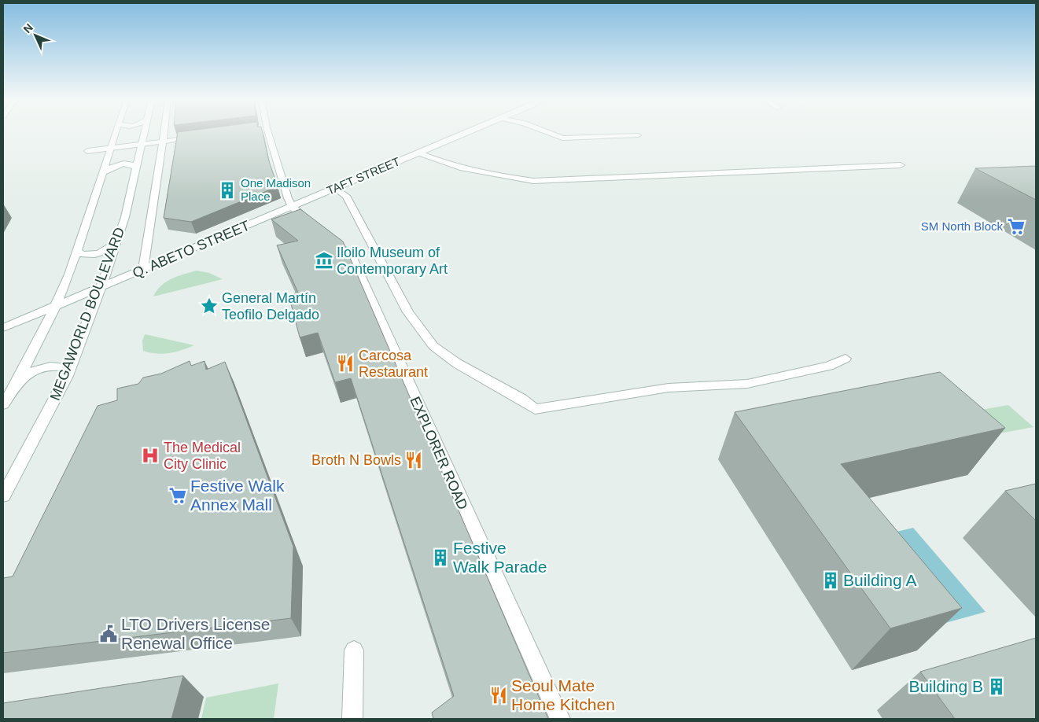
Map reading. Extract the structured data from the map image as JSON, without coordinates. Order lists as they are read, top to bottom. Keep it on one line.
{"streets":{"street":["TAFT STREET","Q. ABETO STREET","MEGAWORLD BOULEVARD","EXPLORER ROAD"]},"crossings":[["TAFT STREET","Q. ABETO STREET"],["TAFT STREET","EXPLORER ROAD"],["Q. ABETO STREET","MEGAWORLD BOULEVARD"],["Q. ABETO STREET","EXPLORER ROAD"]],"places":{"building":["One Madison Place","Festive Walk Parade","Building A","Building B"],"supermarket":["SM North Block","Festive Walk Annex Mall"],"museum":["Iloilo Museum of Contemporary Art"],"place":["General Martín Teofilo Delgado"],"restaurant":["Carcosa Restaurant","Broth N Bowls","Seoul Mate Home Kitchen"],"hospital":["The Medical City Clinic"],"public building":["LTO Drivers License Renewal Office"]},"north":"top left"}
